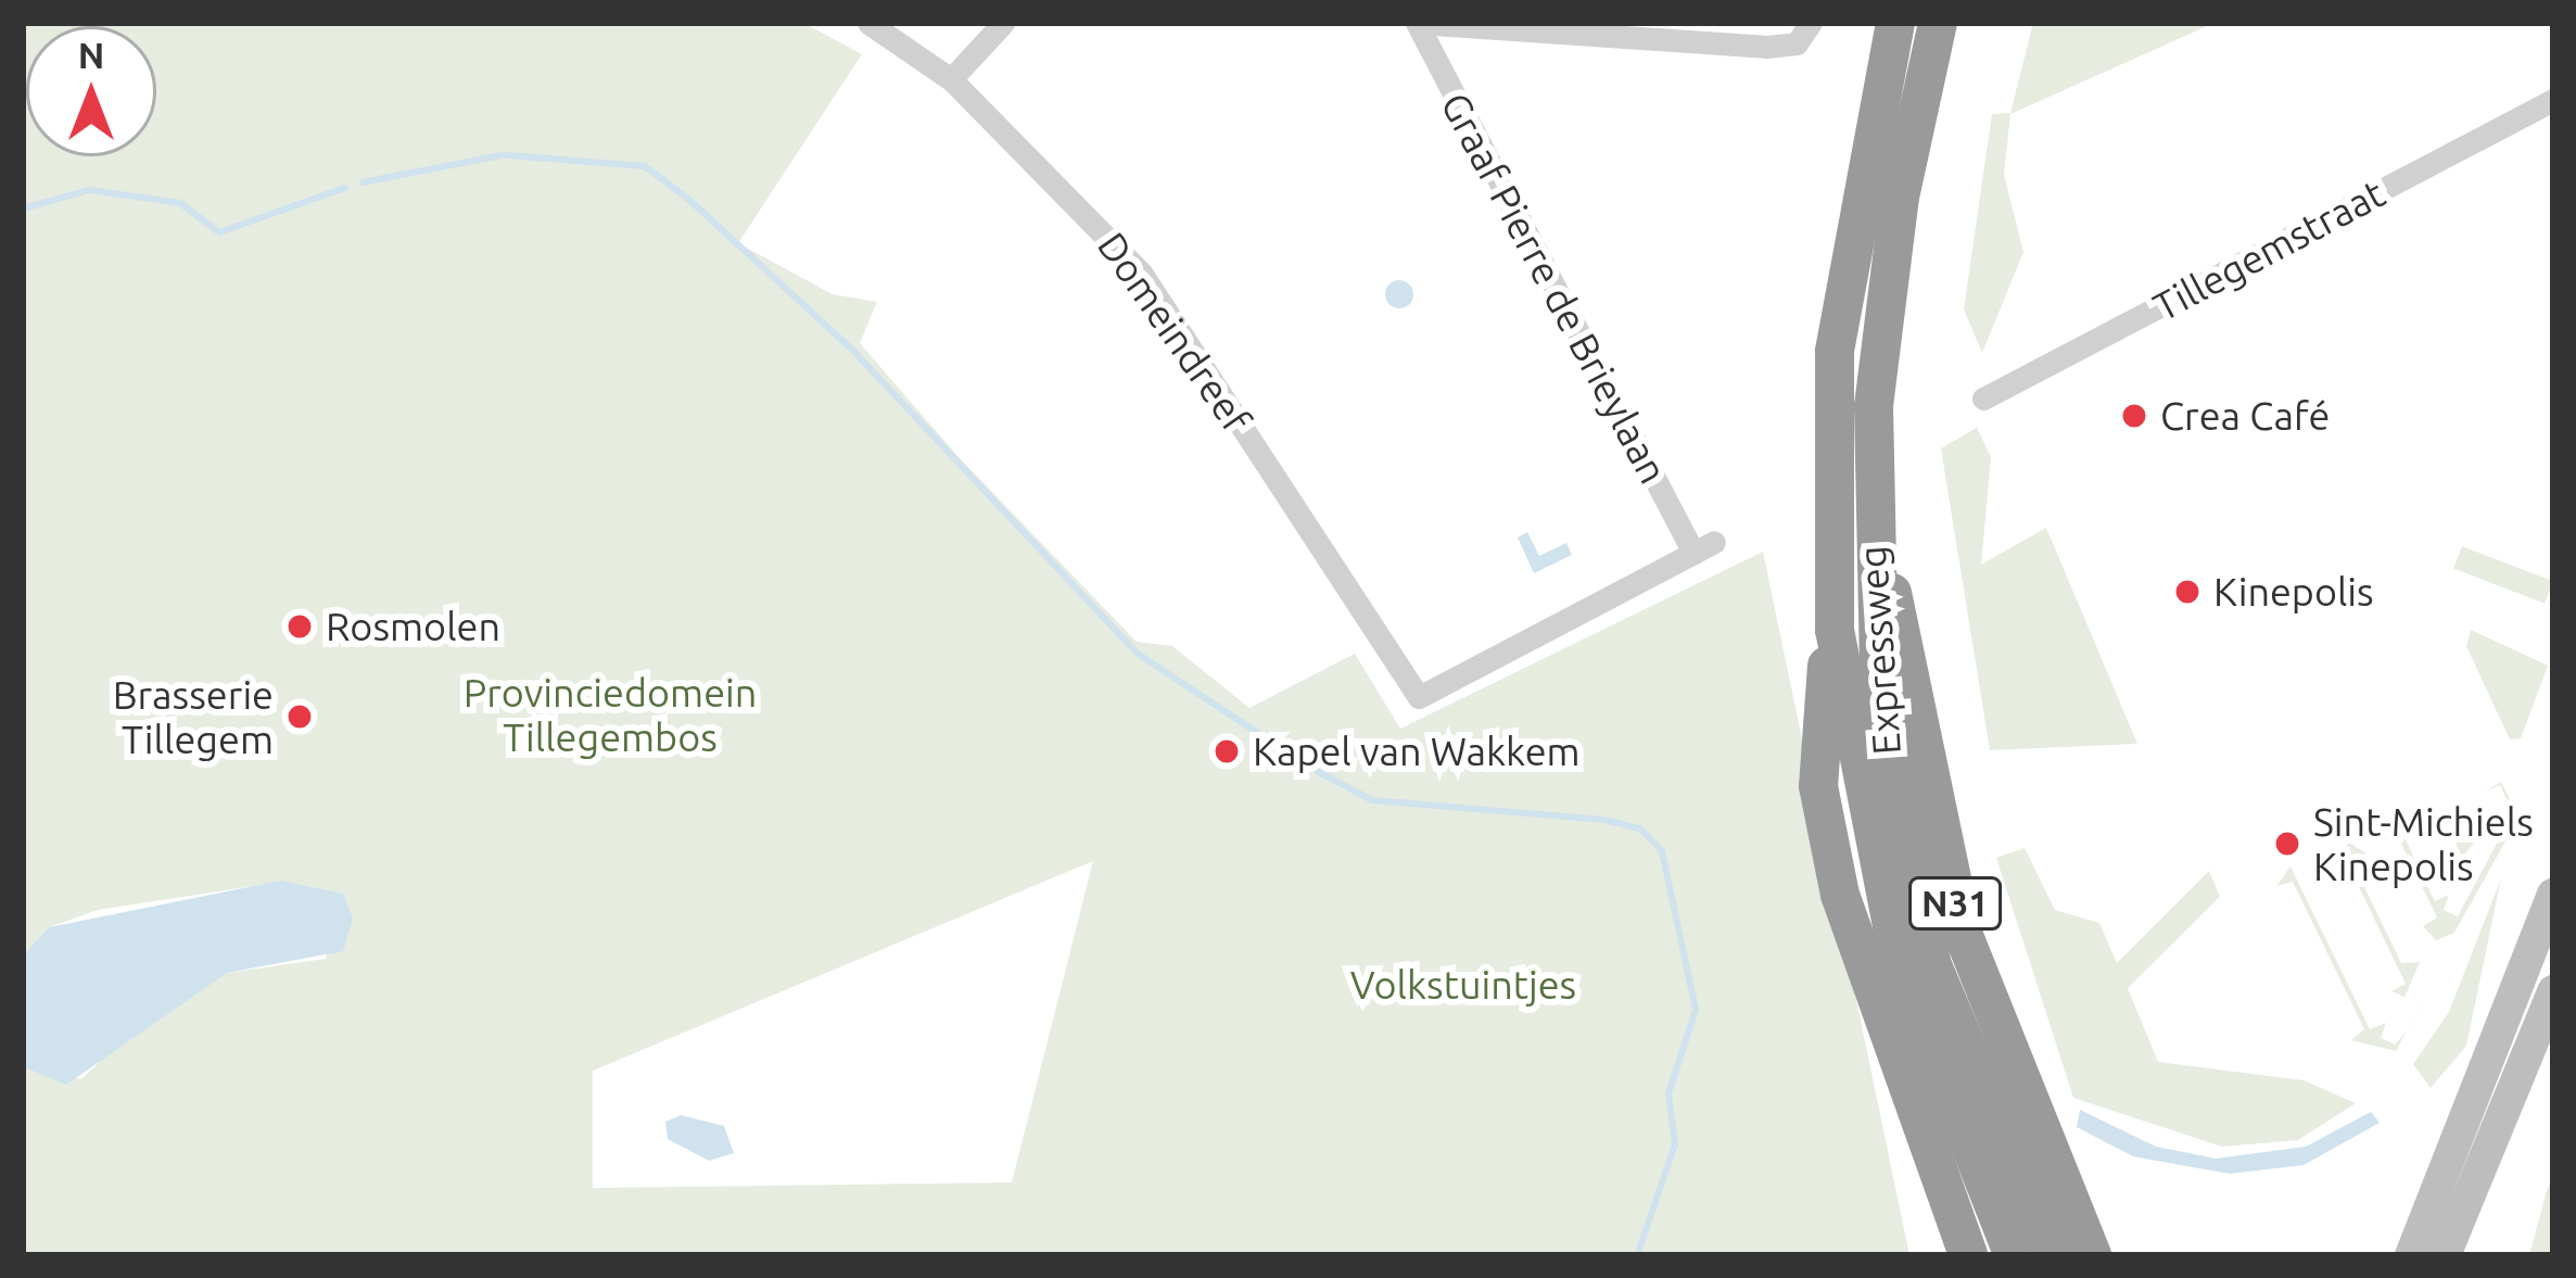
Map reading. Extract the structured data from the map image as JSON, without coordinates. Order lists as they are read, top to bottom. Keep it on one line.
{"streets":{"highway":["Expressweg","N31"],"street":["Tillegemstraat","Graaf Pierre de Brieylaan","Domeindreef"]},"crossings":[["Graaf Pierre de Brieylaan","Domeindreef"],["Expressweg","N31"]],"parks":["Provinciedomein Tillegembos","Volkstuintjes"],"places":["Crea Café","Kinepolis","Rosmolen","Brasserie Tillegem","Kapel van Wakkem","Sint-Michiels Kinepolis"],"north":"top"}
